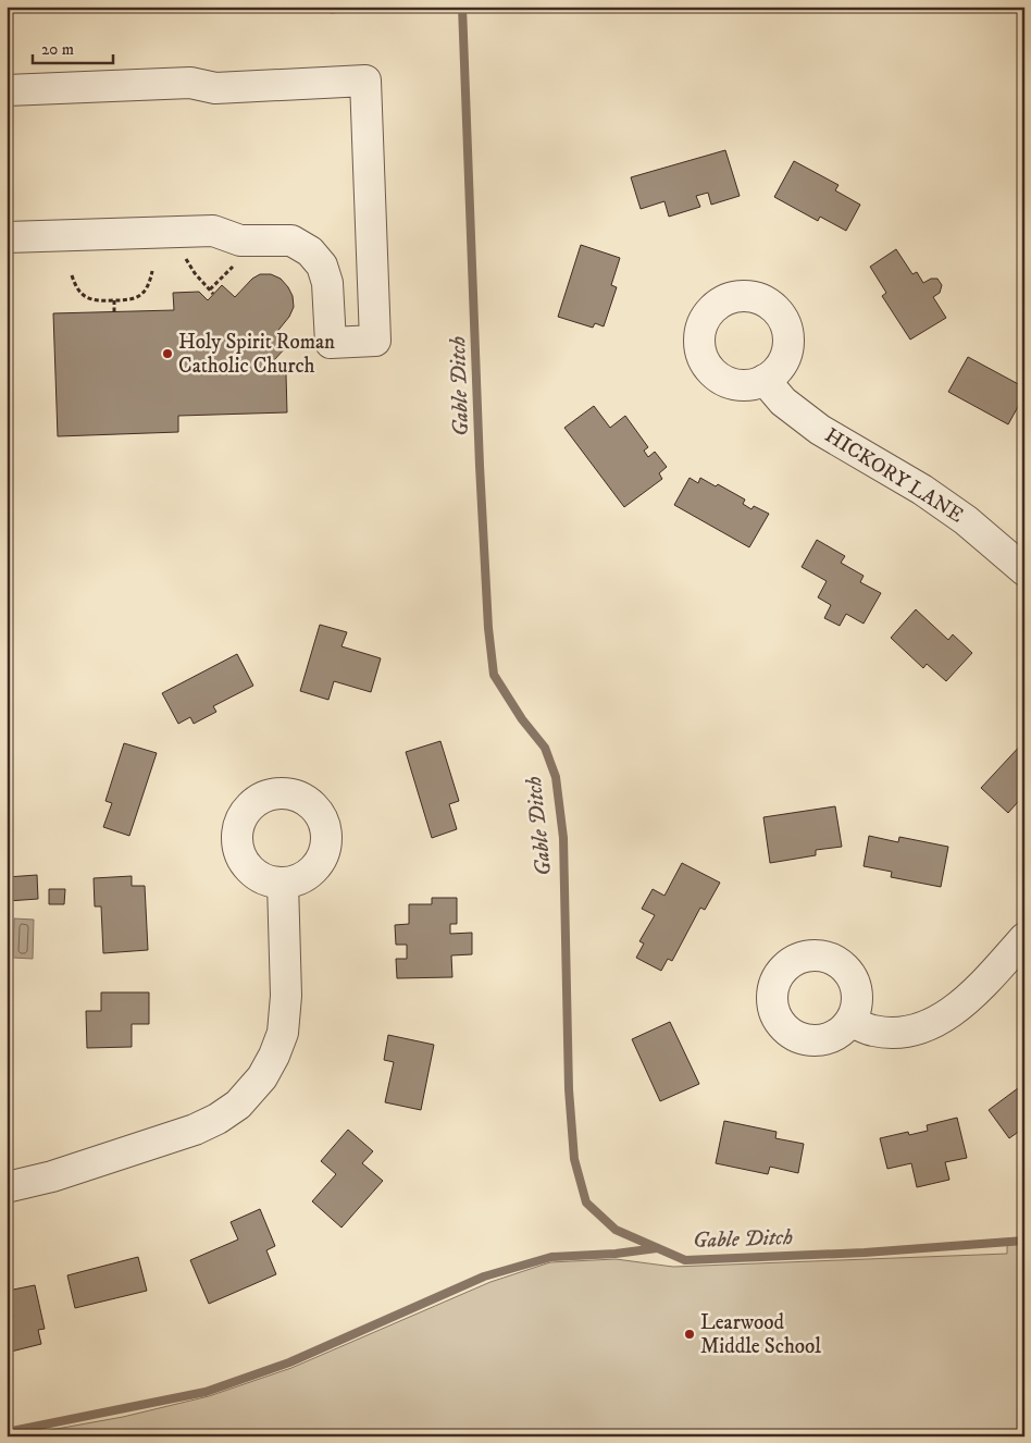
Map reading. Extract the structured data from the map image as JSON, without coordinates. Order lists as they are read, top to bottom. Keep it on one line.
{"streets":{"street":["HICKORY LANE"]},"water":["Gable Ditch"],"places":["Holy Spirit Roman Catholic Church","Learwood Middle School"],"scale_bar":"20 m"}
